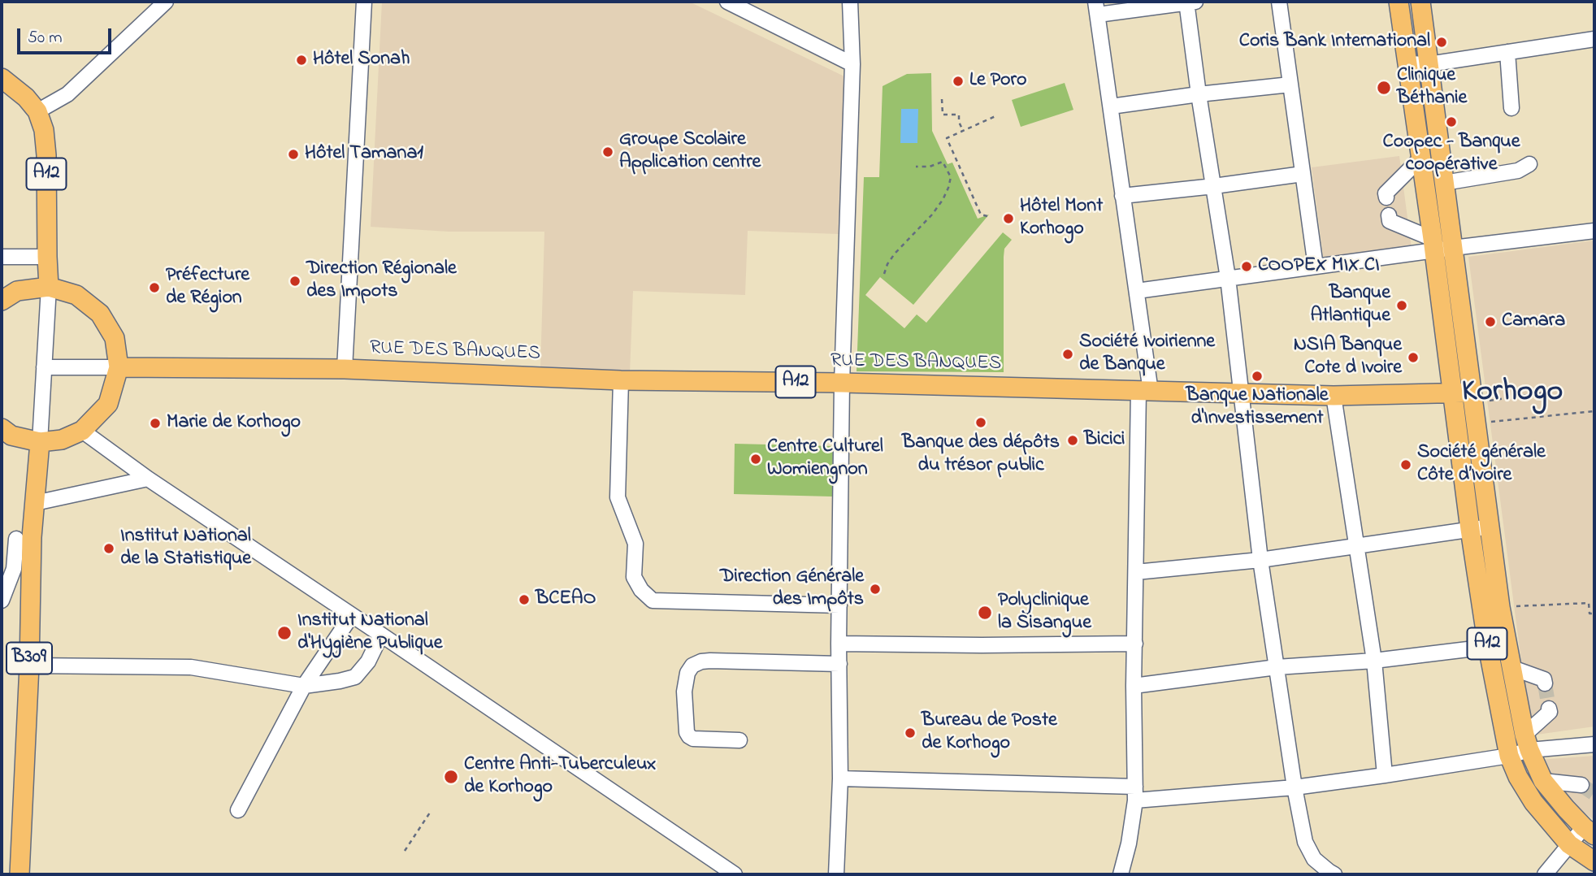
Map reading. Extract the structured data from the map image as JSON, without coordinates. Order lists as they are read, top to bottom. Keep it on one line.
{"streets":{"main road":["A12","RUE DES BANQUES","B309"]},"crossings":[["A12","RUE DES BANQUES"]],"districts":["Korhogo"],"places":["Coris Bank International","Hôtel Sonah","Le Poro","Clinique Béthanie","Coopec - Banque coopérative","Groupe Scolaire Application centre","Hôtel Tamana1","Hôtel Mont Korhogo","COOPEX MIX CI","Direction Régionale des Impots","Préfecture de Région","Banque Atlantique","Camara","Société Ivoirienne de Banque","NSIA Banque Cote d Ivoire","Banque Nationale d'Investissement","Banque des dépôts du trésor public","Marie de Korhogo","Bicici","Centre Culturel Womiengnon","Société générale Côte d’Ivoire","Institut National de la Statistique","Direction Générale des Impôts","BCEAO","Polyclinique la Sisangue","Institut National d'Hygiène Publique","Bureau de Poste de Korhogo","Centre Anti-Tuberculeux de Korhogo"],"scale_bar":"50 m"}
